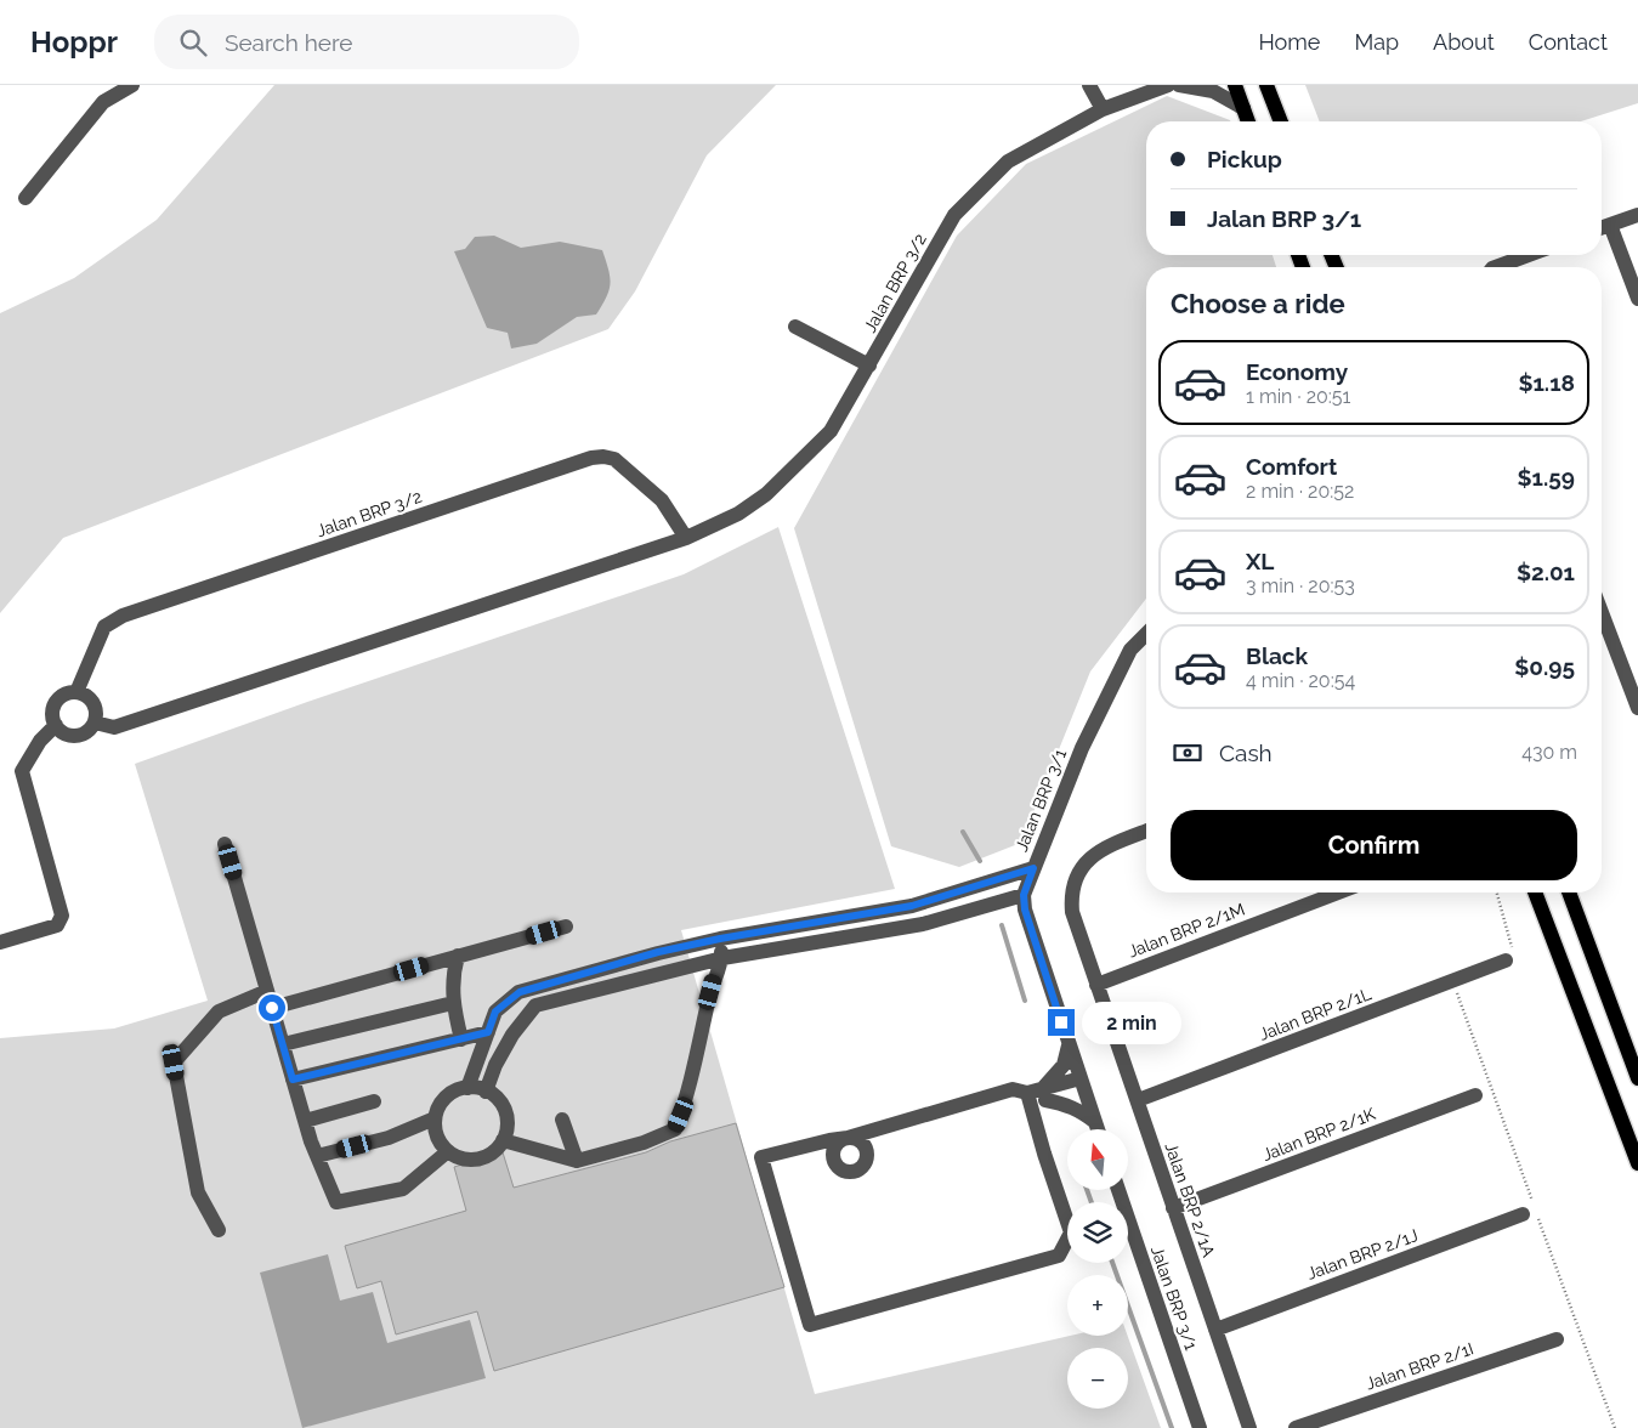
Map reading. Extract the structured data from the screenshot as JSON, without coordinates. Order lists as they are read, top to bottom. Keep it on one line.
{"streets":{"street":["Jalan BRP 3/2","Jalan BRP 3/1","Jalan BRP 2/1M","Jalan BRP 2/1L","Jalan BRP 2/1K","Jalan BRP 2/1A","Jalan BRP 2/1J","Jalan BRP 2/1I"]},"crossings":[["Jalan BRP 2/1M","Jalan BRP 2/1A"],["Jalan BRP 2/1L","Jalan BRP 2/1A"],["Jalan BRP 2/1K","Jalan BRP 2/1A"],["Jalan BRP 2/1A","Jalan BRP 2/1J"]],"north":"top","page":{"header":"Hoppr","search":"Search here","nav":["Home","Map","About","Contact"],"banner":["Pickup","Jalan BRP 3/1"],"heading":"Choose a ride","list":[{"name":"Economy","note":"1 min · 20:51","value":"$1.18"},{"name":"Comfort","note":"2 min · 20:52","value":"$1.59"},{"name":"XL","note":"3 min · 20:53","value":"$2.01"},{"name":"Black","note":"4 min · 20:54","value":"$0.95"}],"pay":["Cash","430 m"],"buttons":"Confirm","bubble":"2 min","map_buttons":["+","−"]}}
